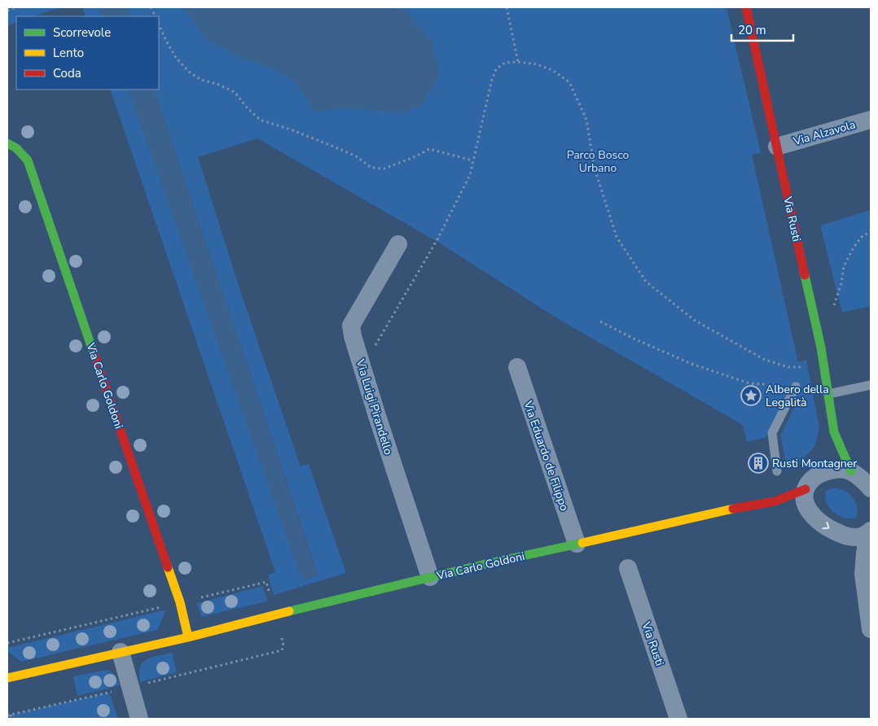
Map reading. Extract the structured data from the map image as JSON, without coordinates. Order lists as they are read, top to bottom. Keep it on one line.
{"streets":{"street":["Via Alzavola","Via Rusti","Via Carlo Goldoni","Via Luigi Pirandello","Via Eduardo de Filippo"]},"crossings":[["Via Alzavola","Via Rusti"],["Via Carlo Goldoni","Via Luigi Pirandello"],["Via Carlo Goldoni","Via Eduardo de Filippo"]],"parks":["Parco Bosco Urbano"],"places":{"place":["Albero della Legalità"],"building":["Rusti Montagner"]},"legend":["Scorrevole","Lento","Coda"],"scale_bar":"20 m"}
